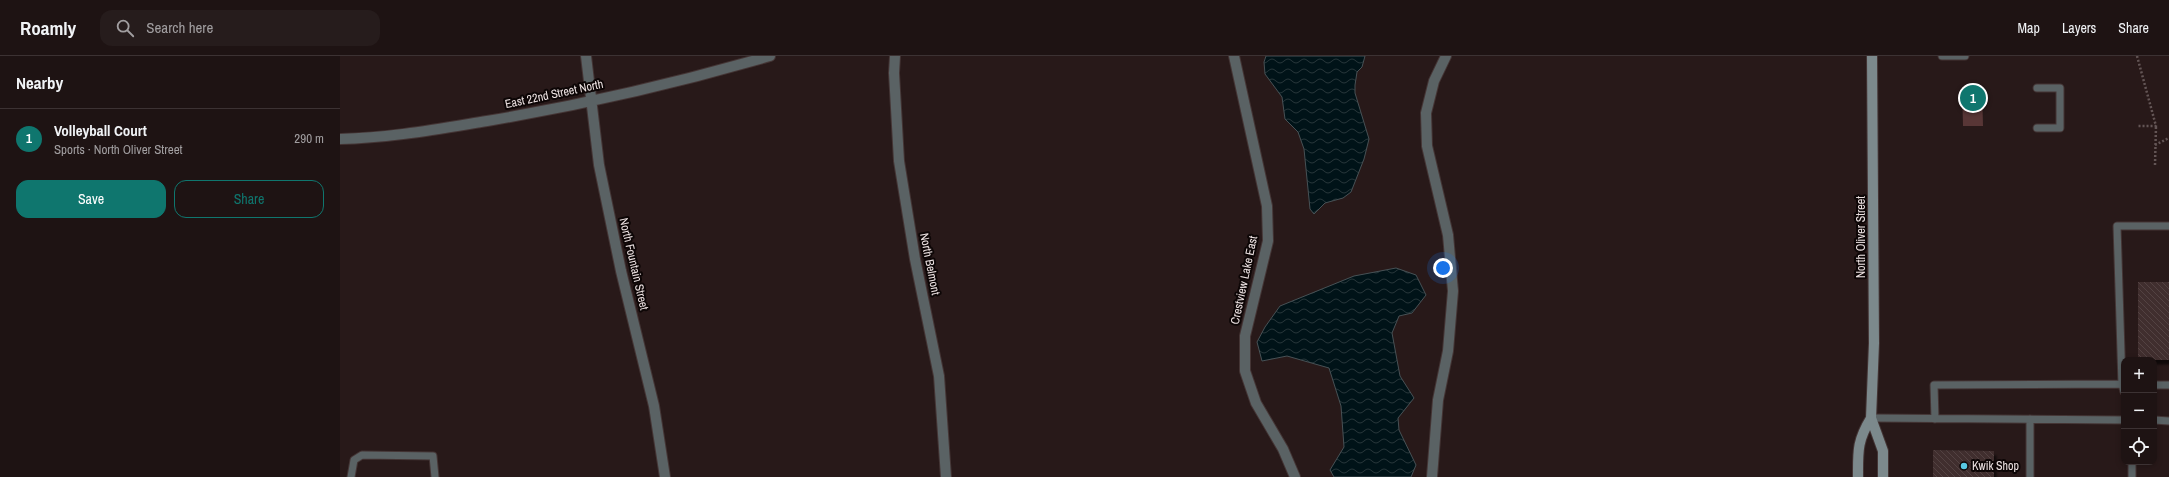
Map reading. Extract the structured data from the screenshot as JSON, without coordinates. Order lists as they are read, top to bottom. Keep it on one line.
{"streets":{"main road":["North Oliver Street"],"street":["East 22nd Street North","North Fountain Street","North Belmont","Crestview Lake East"]},"crossings":[["East 22nd Street North","North Fountain Street"]],"places":["Kwik Shop"],"page":{"header":"Roamly","search":"Search here","nav":["Map","Layers","Share"],"heading":"Nearby","pins":"1","list":[{"mark":"1","name":"Volleyball Court","note":"Sports · North Oliver Street","value":"290 m"}],"buttons":["Save","Share"],"map_buttons":["+","−"]}}
